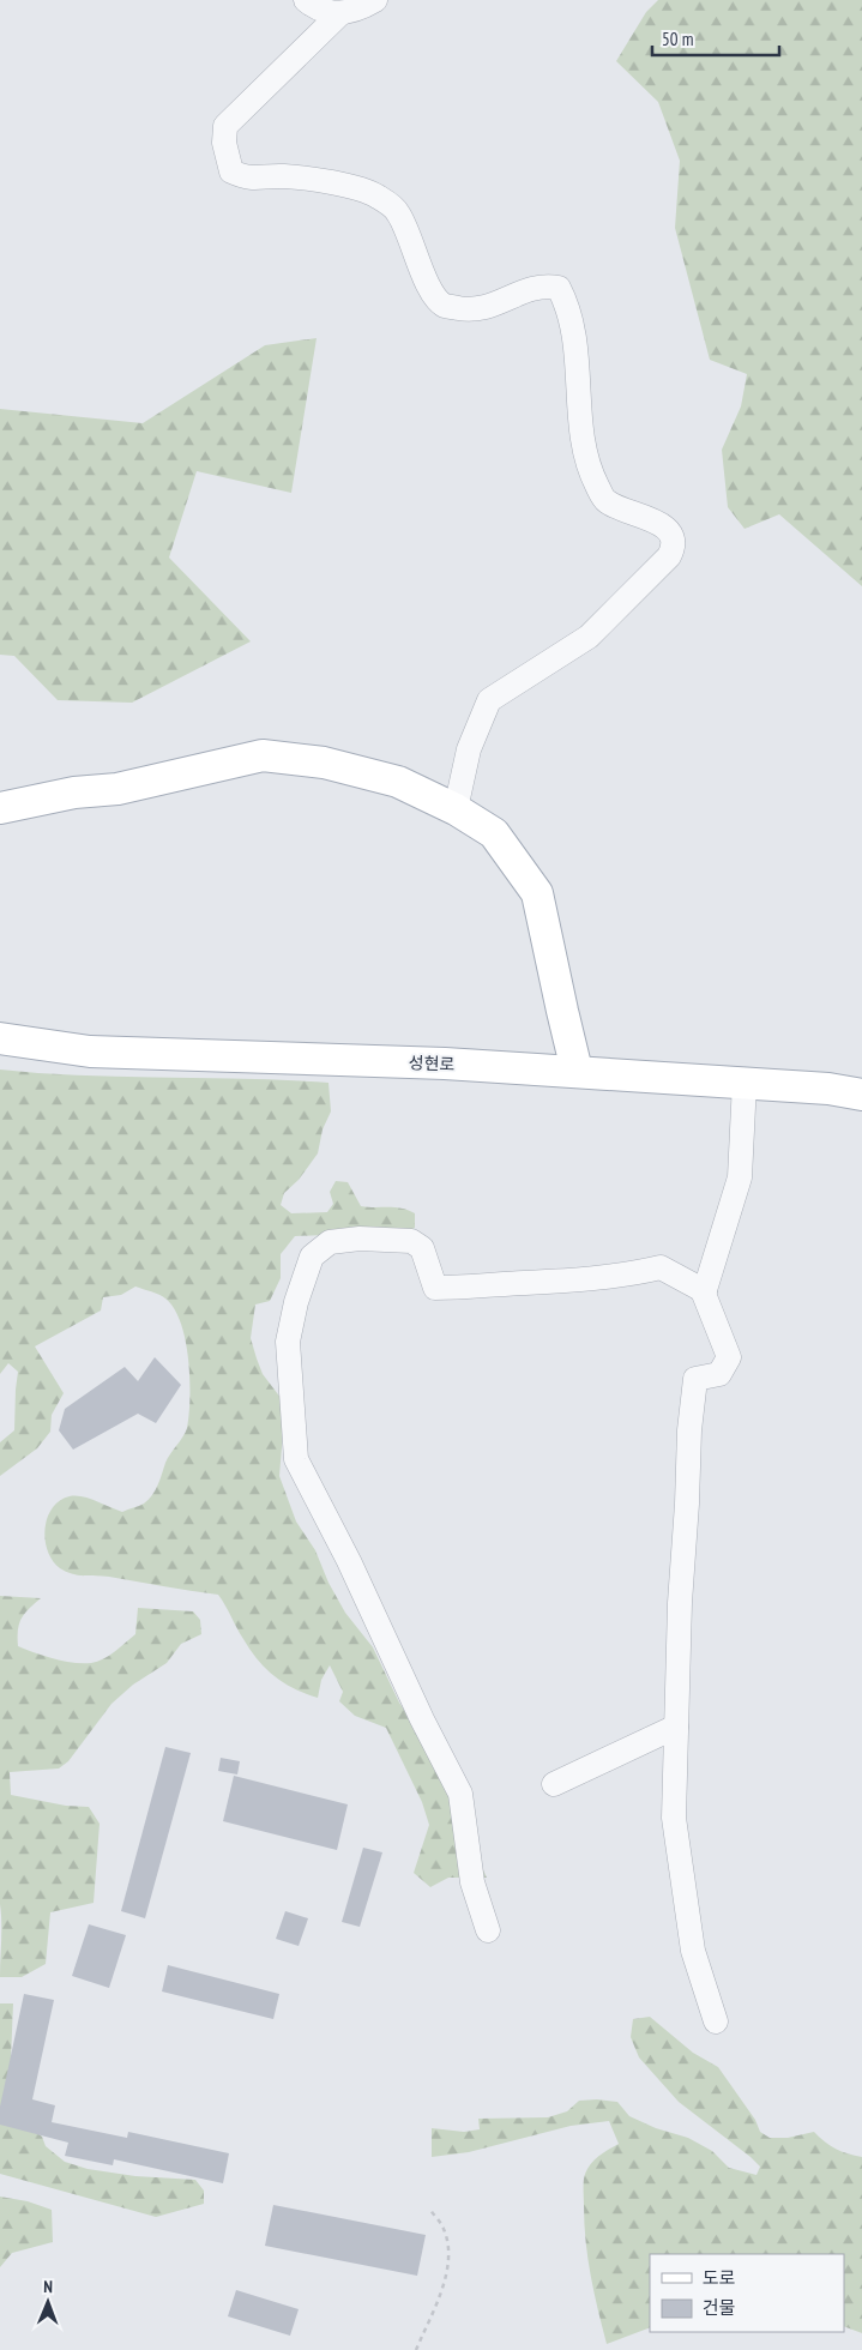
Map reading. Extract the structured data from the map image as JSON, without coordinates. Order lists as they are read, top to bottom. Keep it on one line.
{"streets":{"main road":["성현로"]},"legend":["도로","건물"],"scale_bar":"50 m","north":"top"}
